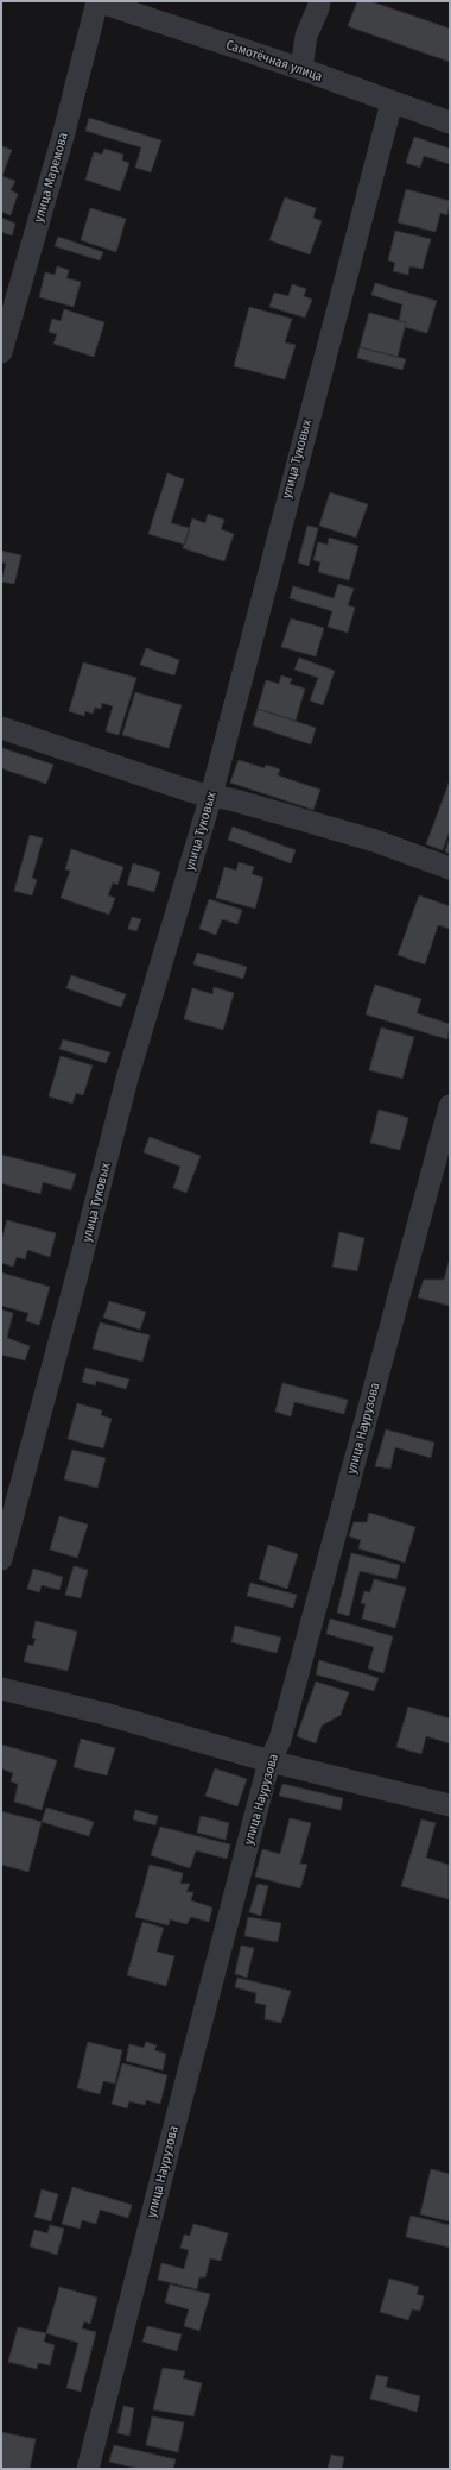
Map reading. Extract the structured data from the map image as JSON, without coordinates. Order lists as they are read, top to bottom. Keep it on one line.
{"streets":{"street":["Самотёчная улица","улица Маремова","улица Туковых","улица Наурузова"]},"crossings":[["Самотёчная улица","улица Маремова"],["Самотёчная улица","улица Туковых"]]}
